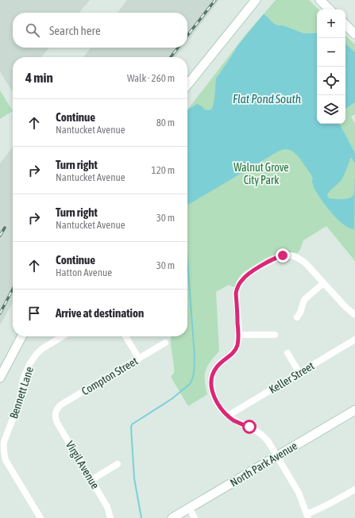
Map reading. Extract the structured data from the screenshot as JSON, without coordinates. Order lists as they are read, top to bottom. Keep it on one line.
{"streets":{"street":["Compton Street","Keller Street","Bennett Lane","North Park Avenue","Virgil Avenue"]},"crossings":[["Compton Street","Virgil Avenue"]],"water":["Flat Pond South"],"parks":["Walnut Grove City Park"],"page":{"map_buttons":["+","−"],"search":"Search here","heading":["4 min","Walk · 260 m"],"list":[["Continue","Nantucket Avenue","80 m"],["Turn right","Nantucket Avenue","120 m"],["Turn right","Nantucket Avenue","30 m"],["Continue","Hatton Avenue","30 m"],"Arrive at destination"]}}
